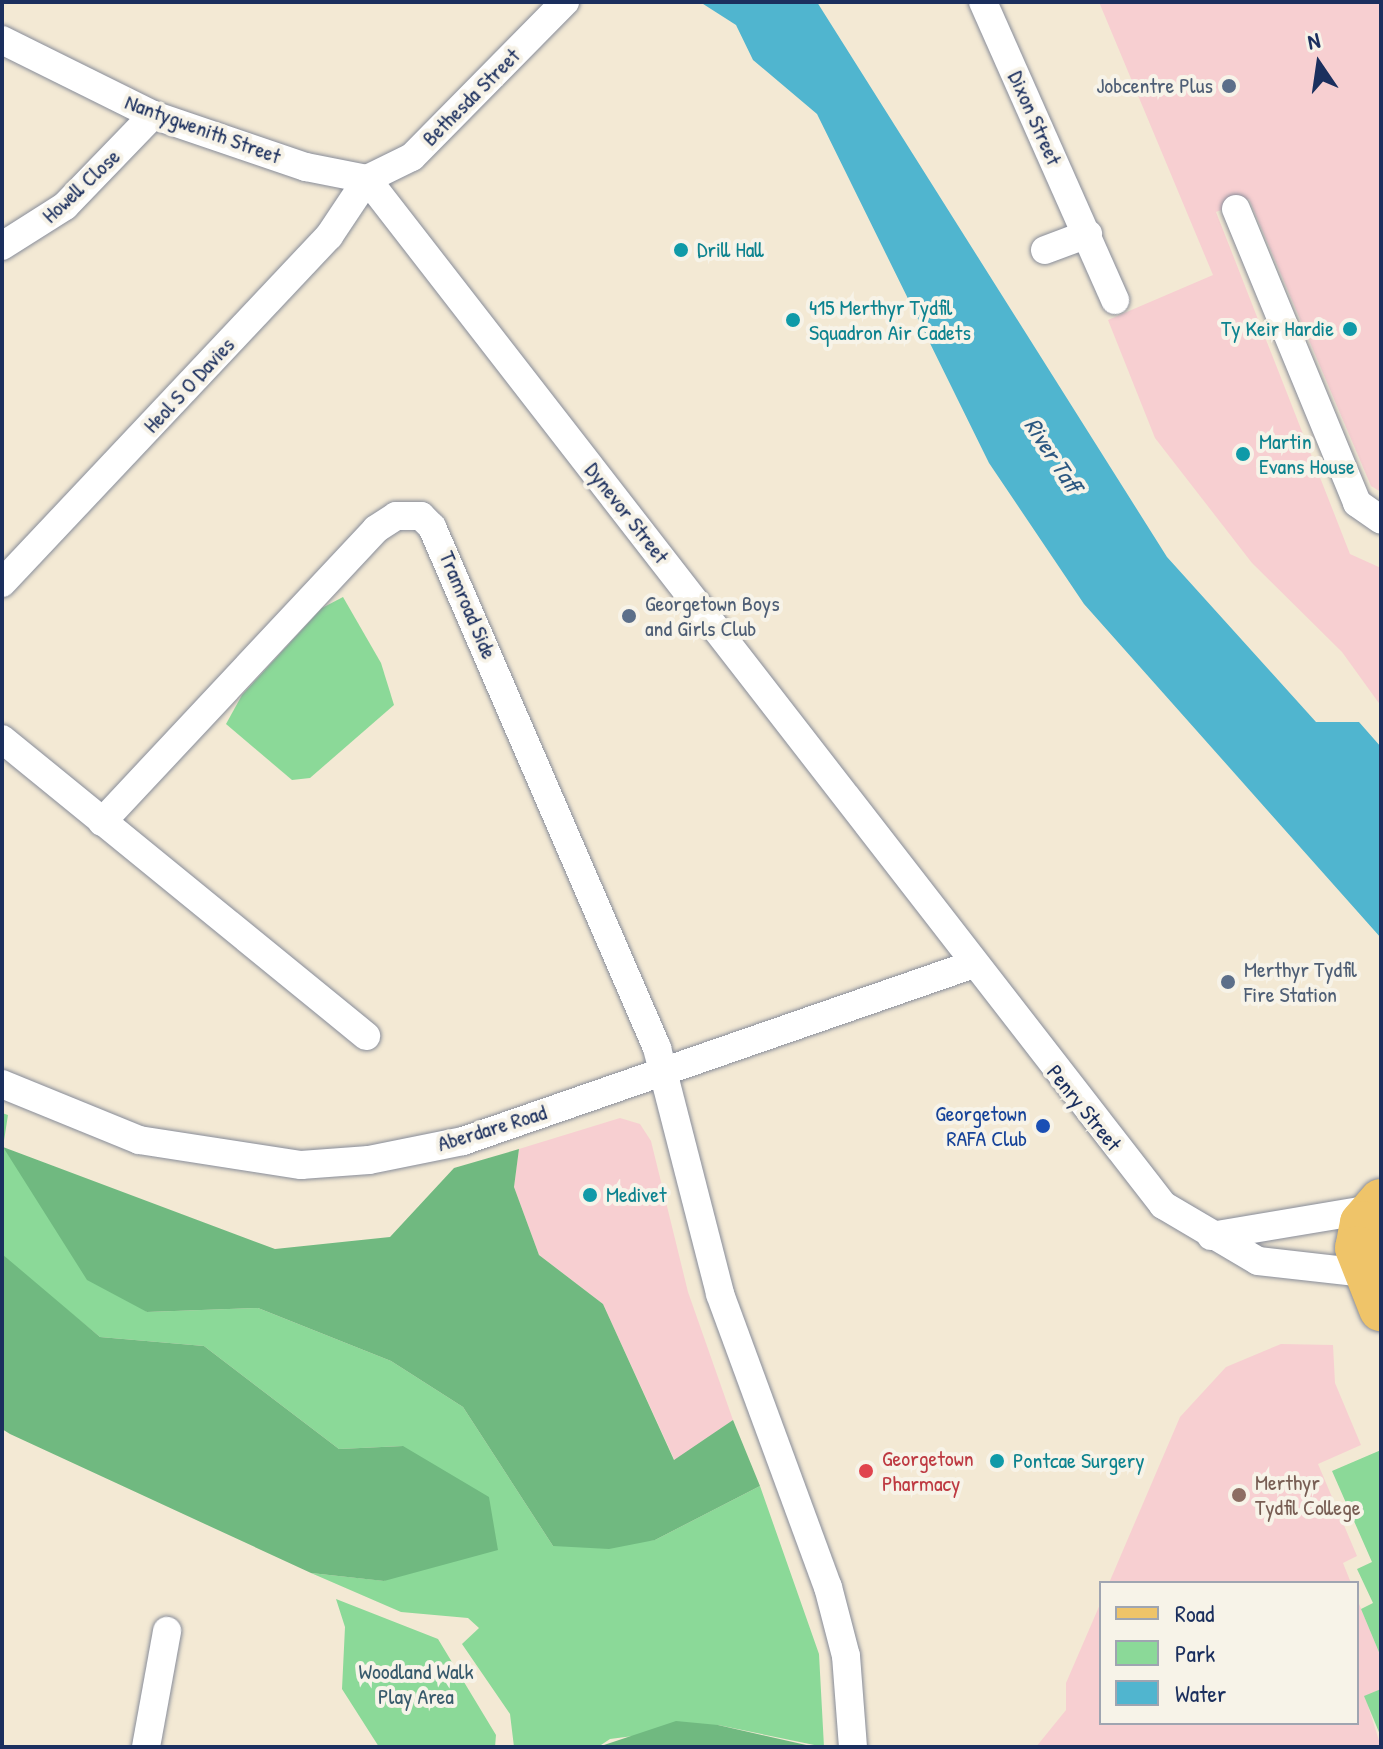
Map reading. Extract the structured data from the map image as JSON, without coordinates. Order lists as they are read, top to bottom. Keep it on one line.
{"streets":{"street":["Bethesda Street","Dixon Street","Nantygwenith Street","Howell Close","Heol S O Davies","Dynevor Street","Tramroad Side","Penry Street","Aberdare Road"]},"crossings":[["Bethesda Street","Nantygwenith Street"],["Bethesda Street","Heol S O Davies"],["Bethesda Street","Dynevor Street"],["Nantygwenith Street","Howell Close"],["Nantygwenith Street","Heol S O Davies"],["Nantygwenith Street","Dynevor Street"],["Heol S O Davies","Dynevor Street"],["Dynevor Street","Penry Street"],["Dynevor Street","Aberdare Road"],["Tramroad Side","Aberdare Road"],["Penry Street","Aberdare Road"]],"water":["River Taff"],"parks":["Woodland Walk Play Area"],"places":["Jobcentre Plus","Drill Hall","415 Merthyr Tydfil Squadron Air Cadets","Ty Keir Hardie","Martin Evans House","Georgetown Boys and Girls Club","Merthyr Tydfil Fire Station","Georgetown RAFA Club","Medivet","Pontcae Surgery","Georgetown Pharmacy","Merthyr Tydfil College"],"legend":["Road","Park","Water"],"north":"top"}
